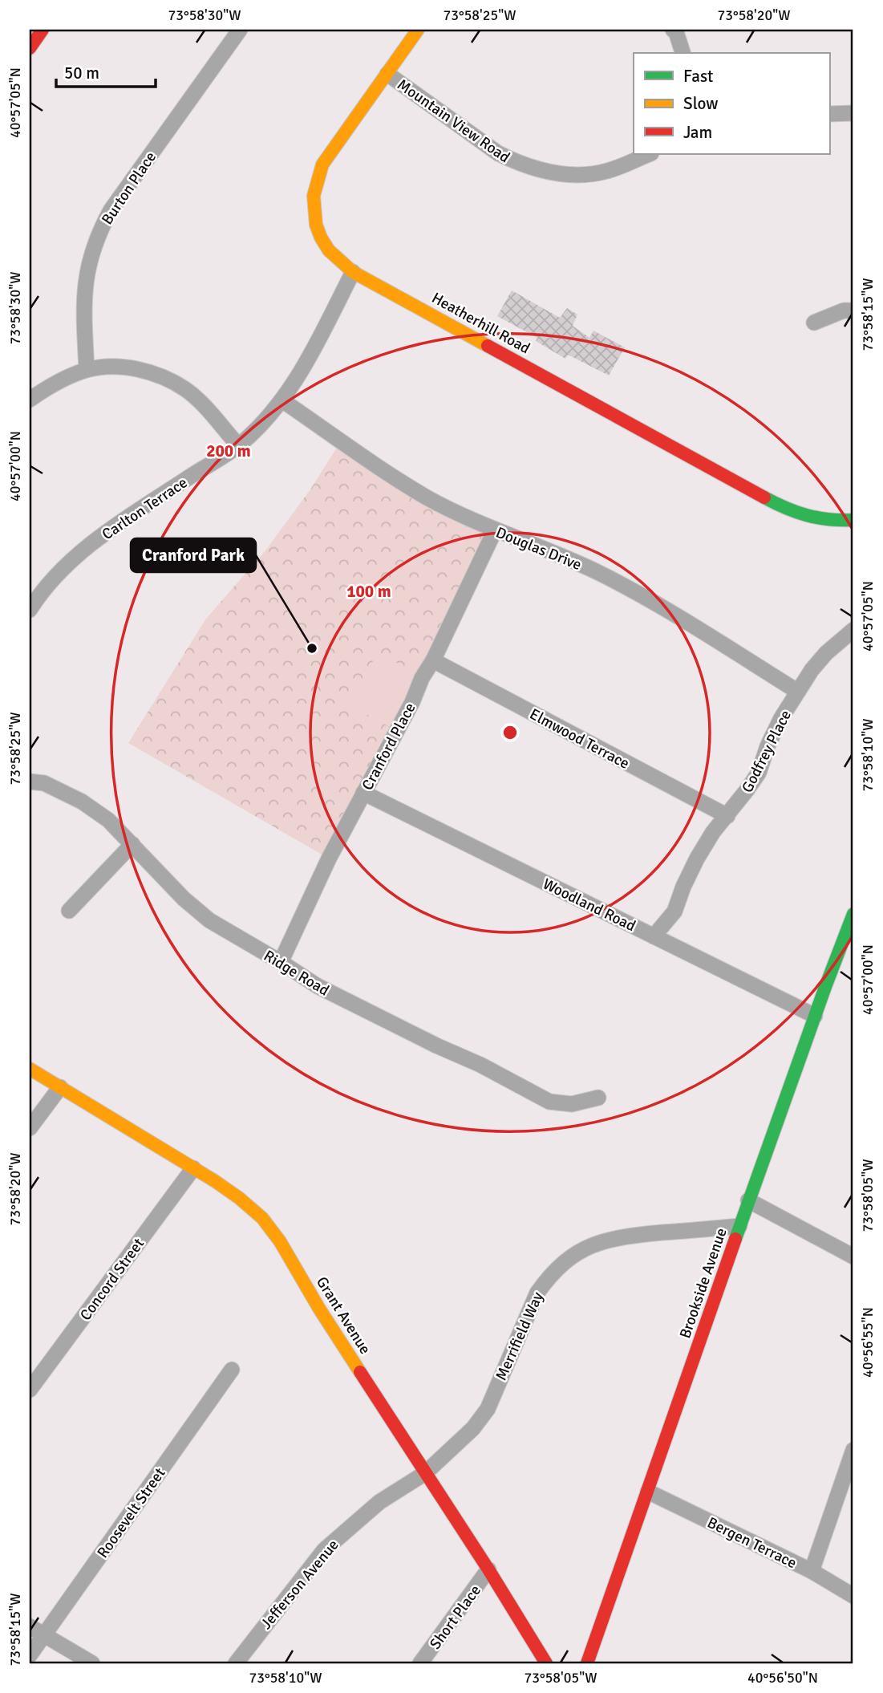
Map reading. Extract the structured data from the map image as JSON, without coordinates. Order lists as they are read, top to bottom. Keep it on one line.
{"streets":{"street":["Mountain View Road","Burton Place","Heatherhill Road","Carlton Terrace","Douglas Drive","Elmwood Terrace","Cranford Place","Godfrey Place","Woodland Road","Ridge Road","Concord Street","Brookside Avenue","Grant Avenue","Merrifield Way","Roosevelt Street","Bergen Terrace","Jefferson Avenue","Short Place"]},"crossings":[["Mountain View Road","Heatherhill Road"],["Heatherhill Road","Carlton Terrace"],["Carlton Terrace","Douglas Drive"],["Douglas Drive","Cranford Place"],["Douglas Drive","Godfrey Place"],["Elmwood Terrace","Cranford Place"],["Elmwood Terrace","Godfrey Place"],["Cranford Place","Woodland Road"],["Cranford Place","Ridge Road"],["Godfrey Place","Woodland Road"],["Woodland Road","Brookside Avenue"],["Concord Street","Grant Avenue"],["Brookside Avenue","Merrifield Way"],["Brookside Avenue","Bergen Terrace"],["Grant Avenue","Merrifield Way"],["Grant Avenue","Jefferson Avenue"],["Grant Avenue","Short Place"],["Merrifield Way","Jefferson Avenue"]],"places":["Cranford Park"],"legend":["Fast","Slow","Jam"],"scale_bar":"50 m","coordinates":["73°58'30\"W","73°58'25\"W","73°58'20\"W","40°57'05\"N","73°58'15\"W","40°57'00\"N","73°58'10\"W","73°58'05\"W","40°56'55\"N","40°56'50\"N"],"rings":["200 m","100 m"]}
